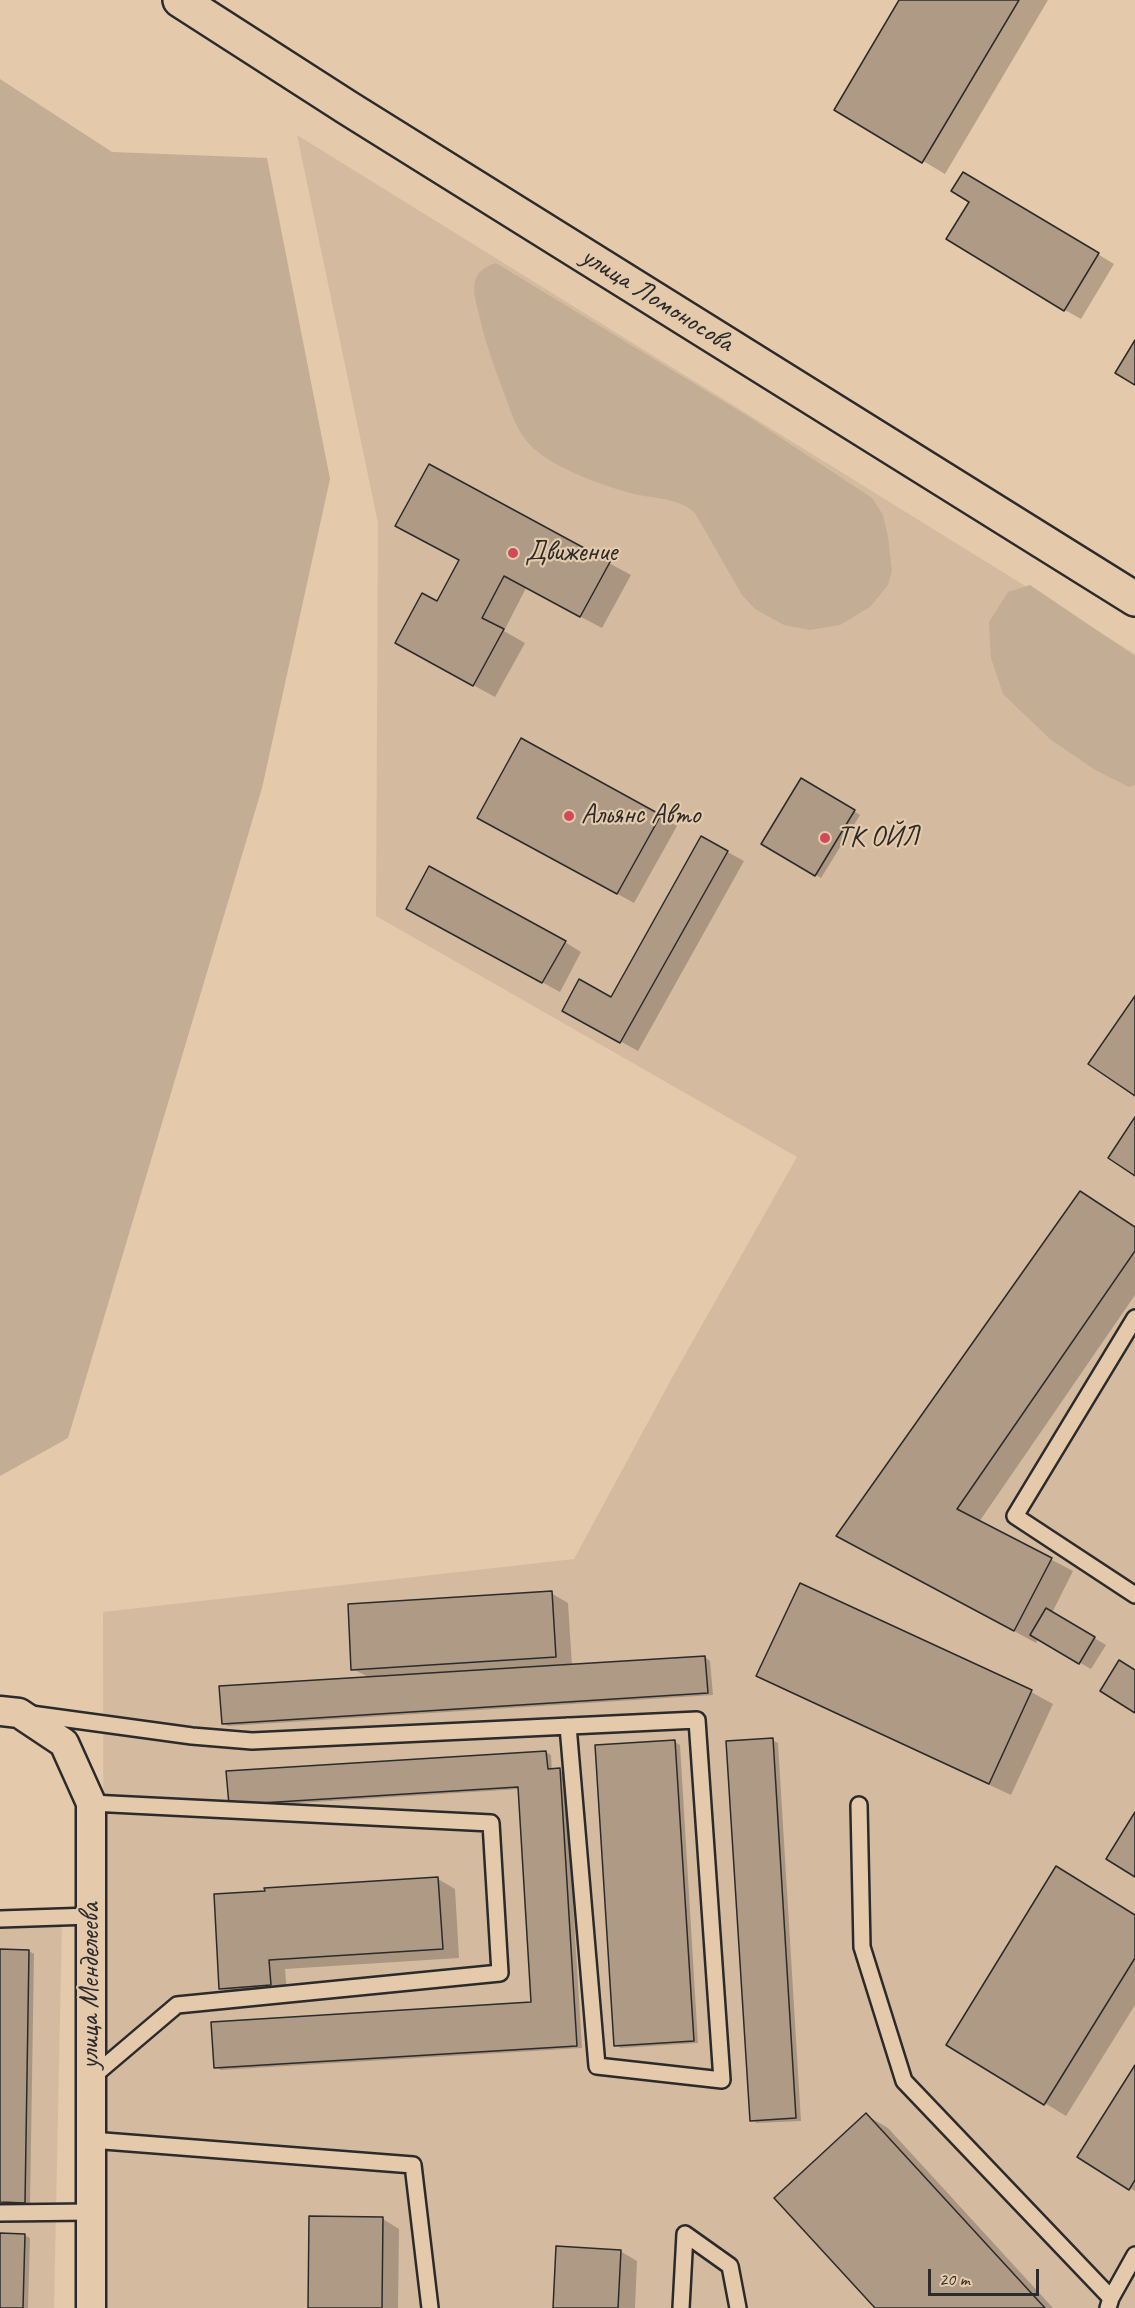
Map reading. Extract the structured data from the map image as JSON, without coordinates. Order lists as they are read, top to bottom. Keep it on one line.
{"streets":{"highway":["улица Ломоносова"],"street":["улица Менделеева"]},"places":["Движение","Альянс Авто","ТК ОЙЛ"],"scale_bar":"20 m"}
